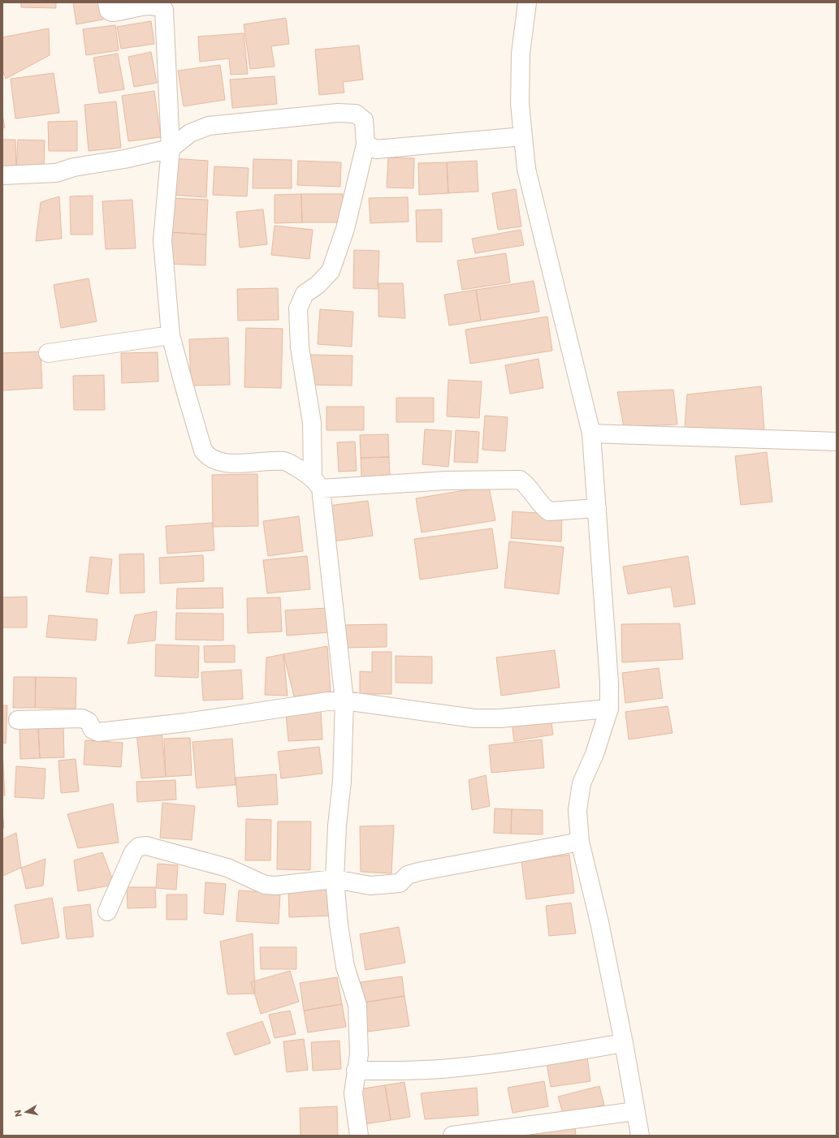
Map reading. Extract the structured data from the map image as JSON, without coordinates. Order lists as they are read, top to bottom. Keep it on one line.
{"north":"left"}
